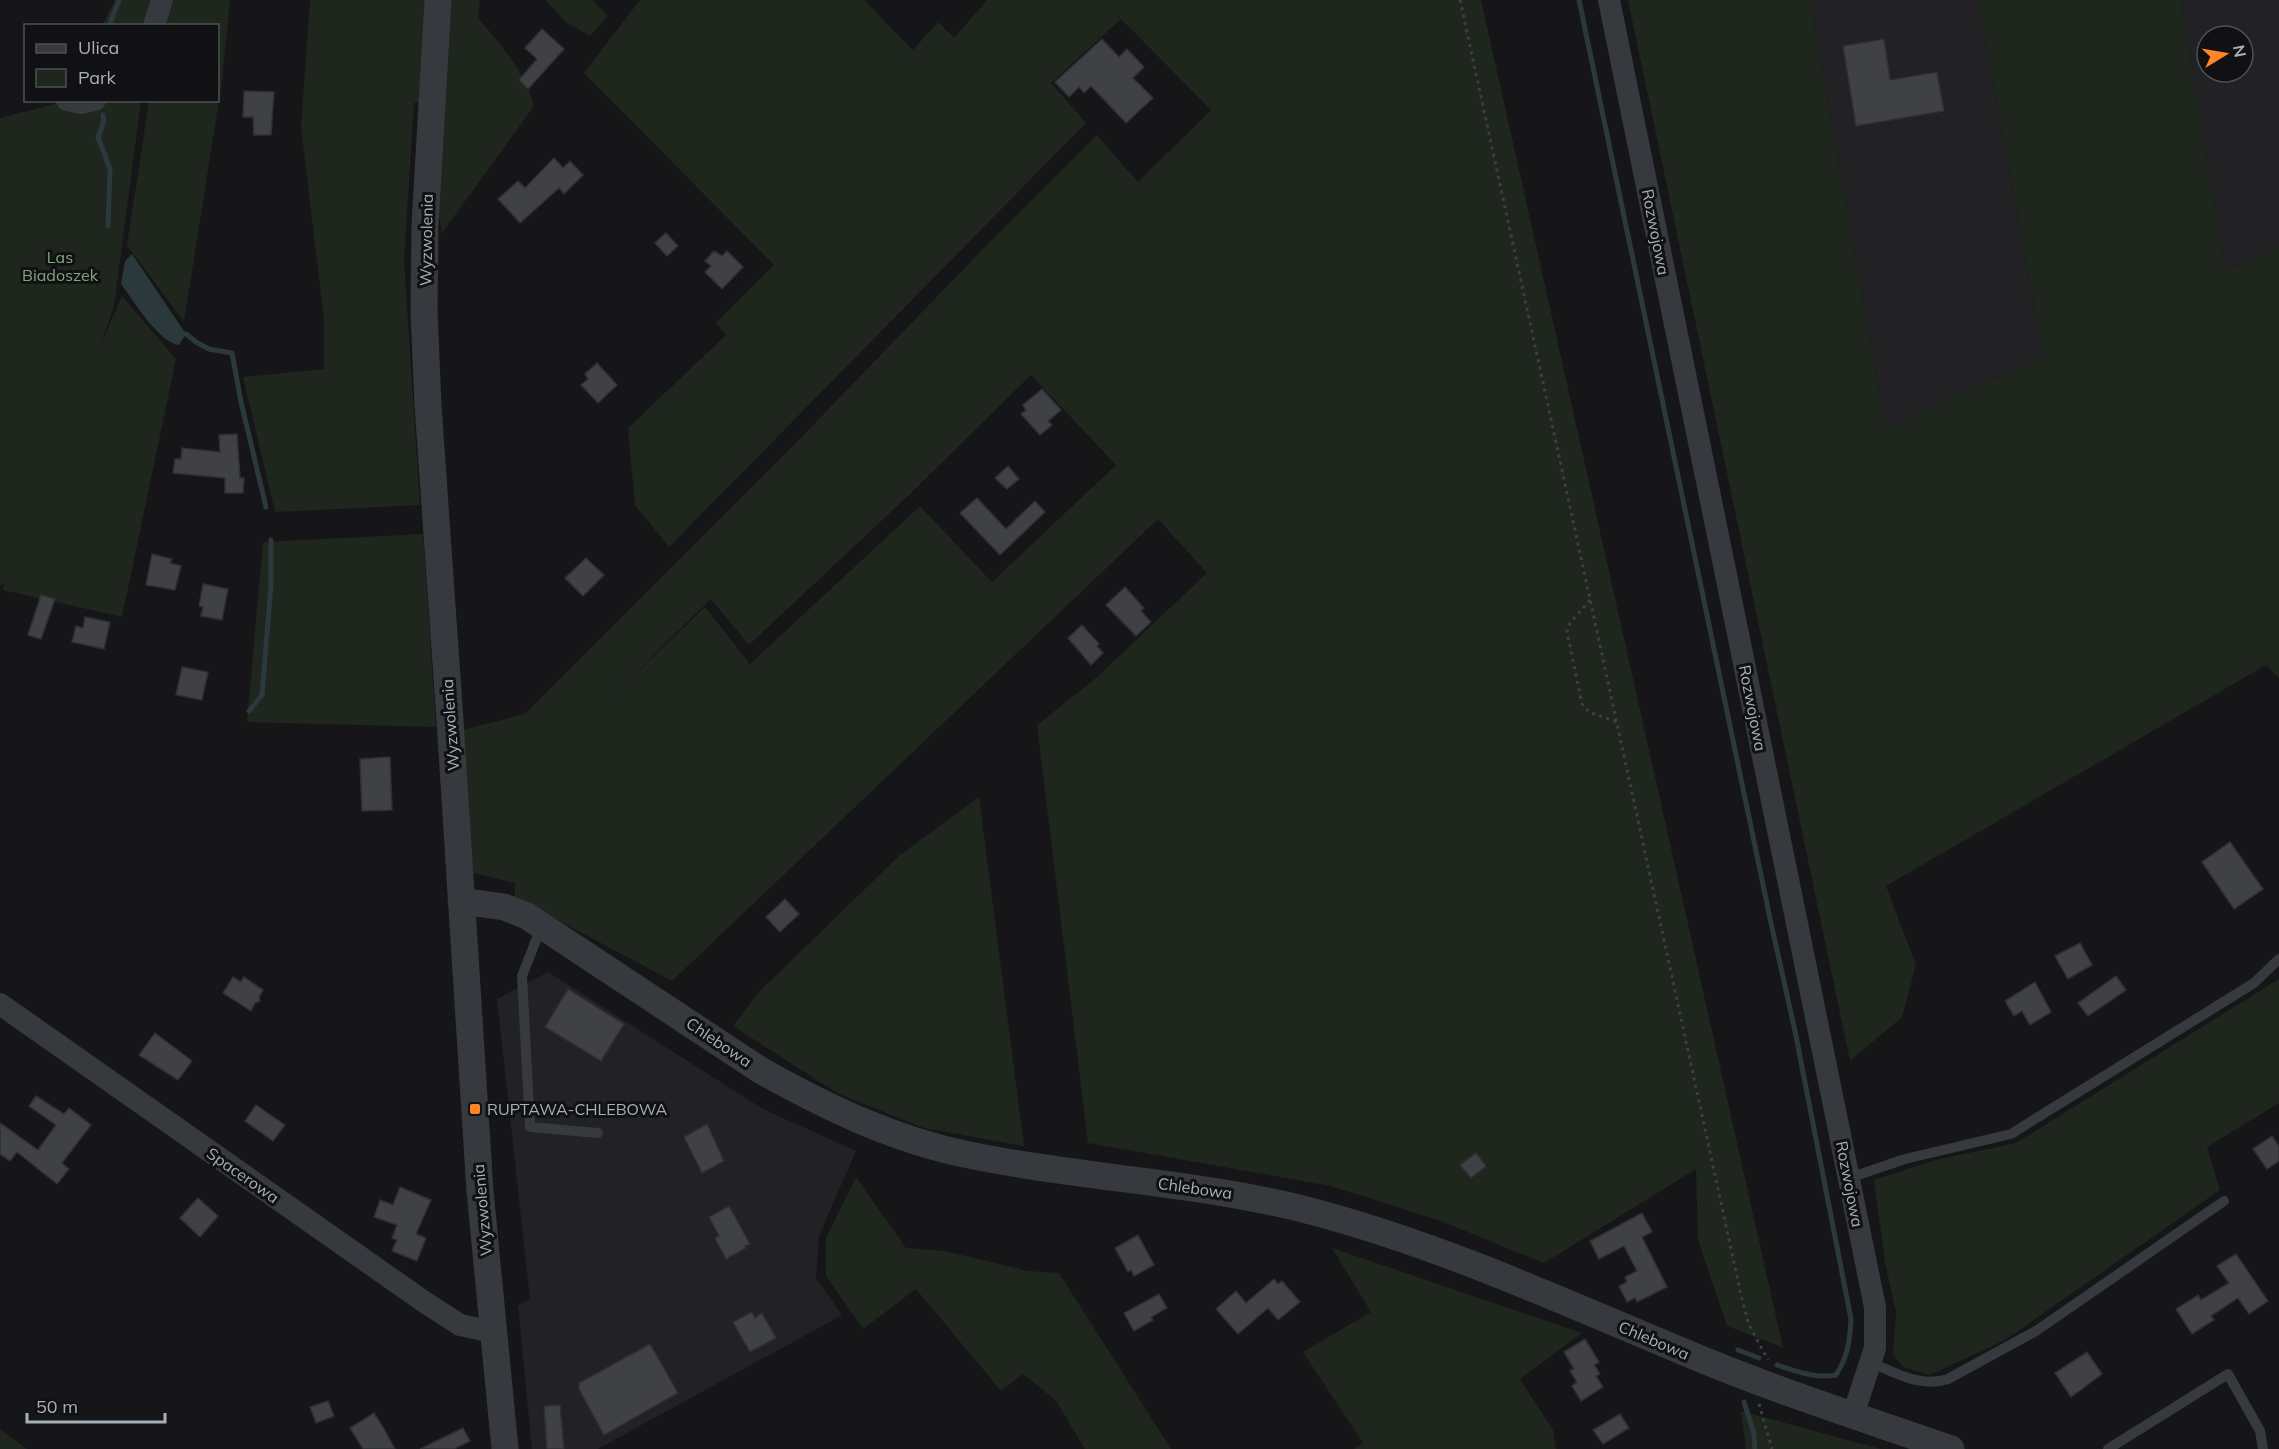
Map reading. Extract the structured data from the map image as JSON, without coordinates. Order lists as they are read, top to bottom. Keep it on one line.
{"streets":{"street":["Rozwojowa","Wyzwolenia","Chlebowa","Spacerowa"]},"crossings":[["Rozwojowa","Chlebowa"],["Wyzwolenia","Chlebowa"],["Wyzwolenia","Spacerowa"]],"parks":["Las Biadoszek"],"places":{"transit":["RUPTAWA-CHLEBOWA"]},"legend":["Ulica","Park"],"scale_bar":"50 m","north":"right"}
